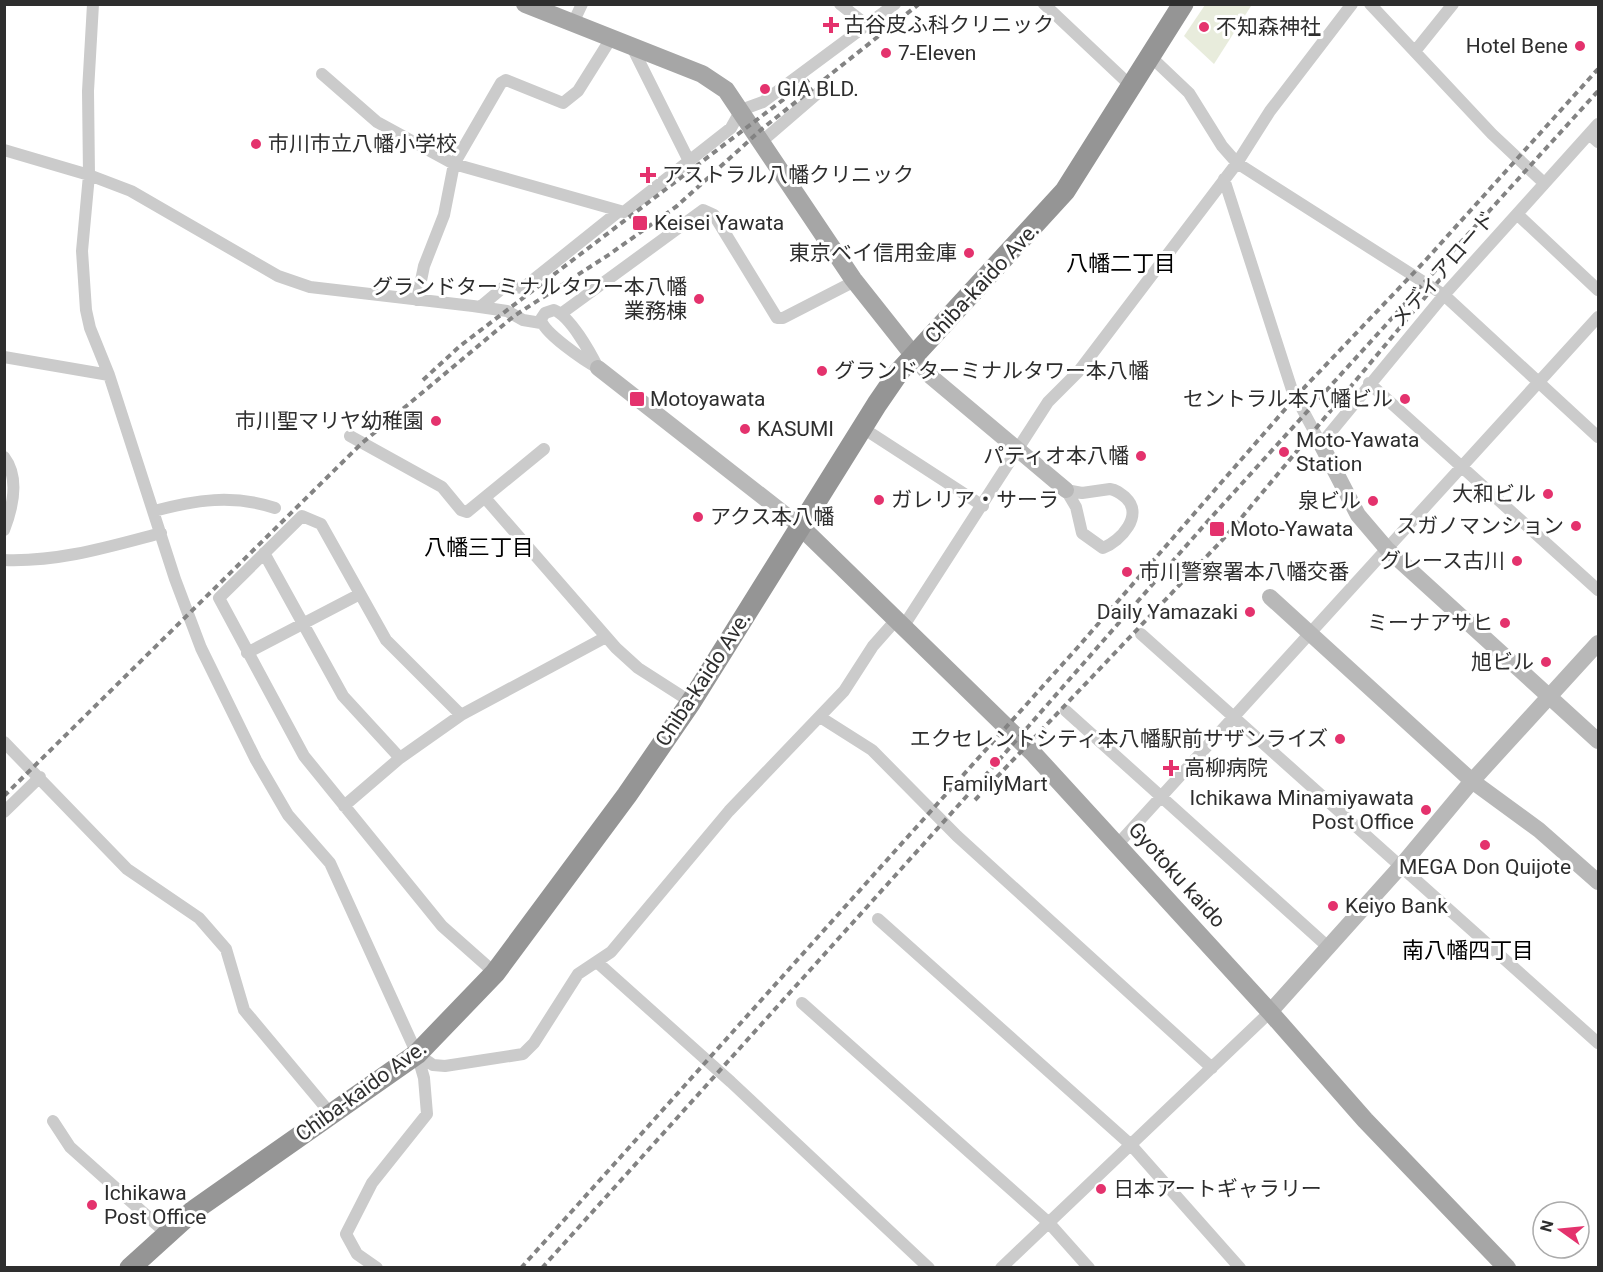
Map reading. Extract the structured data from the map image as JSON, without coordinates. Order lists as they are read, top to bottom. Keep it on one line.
{"streets":{"highway":["Chiba-kaido Ave."],"main road":["Gyotoku kaido"],"street":["メディアロード"]},"crossings":[["Chiba-kaido Ave.","Gyotoku kaido"]],"districts":["八幡二丁目","八幡三丁目","南八幡四丁目"],"places":{"health":["古谷皮ふ科クリニック","アストラル八幡クリニック","高柳病院"],"other":["不知森神社","Hotel Bene","7-Eleven","GIA BLD.","市川市立八幡小学校","東京ベイ信用金庫","グランドターミナルタワー本八幡 業務棟","グランドターミナルタワー本八幡","セントラル本八幡ビル","市川聖マリヤ幼稚園","KASUMI","Moto-Yawata Station","パティオ本八幡","大和ビル","ガレリア・サーラ","泉ビル","アクス本八幡","スガノマンション","グレース古川","市川警察署本八幡交番","Daily Yamazaki","ミーナアサヒ","旭ビル","エクセレントシティ本八幡駅前サザンライズ","FamilyMart","Ichikawa Minamiyawata Post Office","MEGA Don Quijote","Keiyo Bank","日本アートギャラリー","Ichikawa Post Office"],"transit":["Keisei Yawata","Motoyawata","Moto-Yawata"]},"north":"left"}
